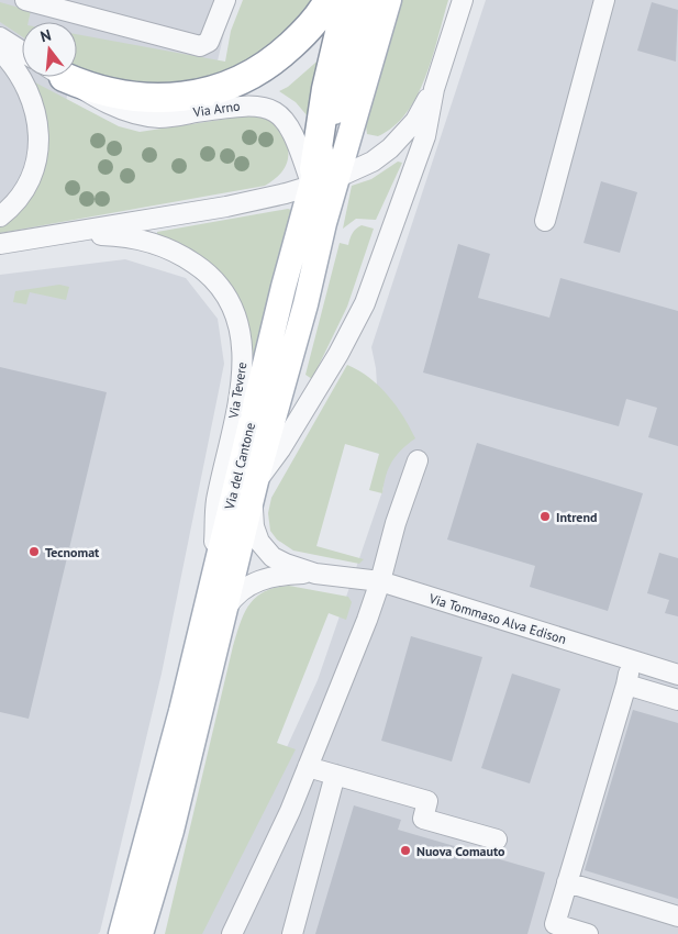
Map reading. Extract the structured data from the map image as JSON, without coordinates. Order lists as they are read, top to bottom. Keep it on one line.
{"streets":{"main road":["Via del Cantone"],"street":["Via Arno","Via Tevere","Via Tommaso Alva Edison"]},"crossings":[["Via Arno","Via Tevere"],["Via Arno","Via del Cantone"],["Via Tevere","Via del Cantone"],["Via del Cantone","Via Tommaso Alva Edison"]],"places":["Intrend","Tecnomat","Nuova Comauto"],"north":"top"}
